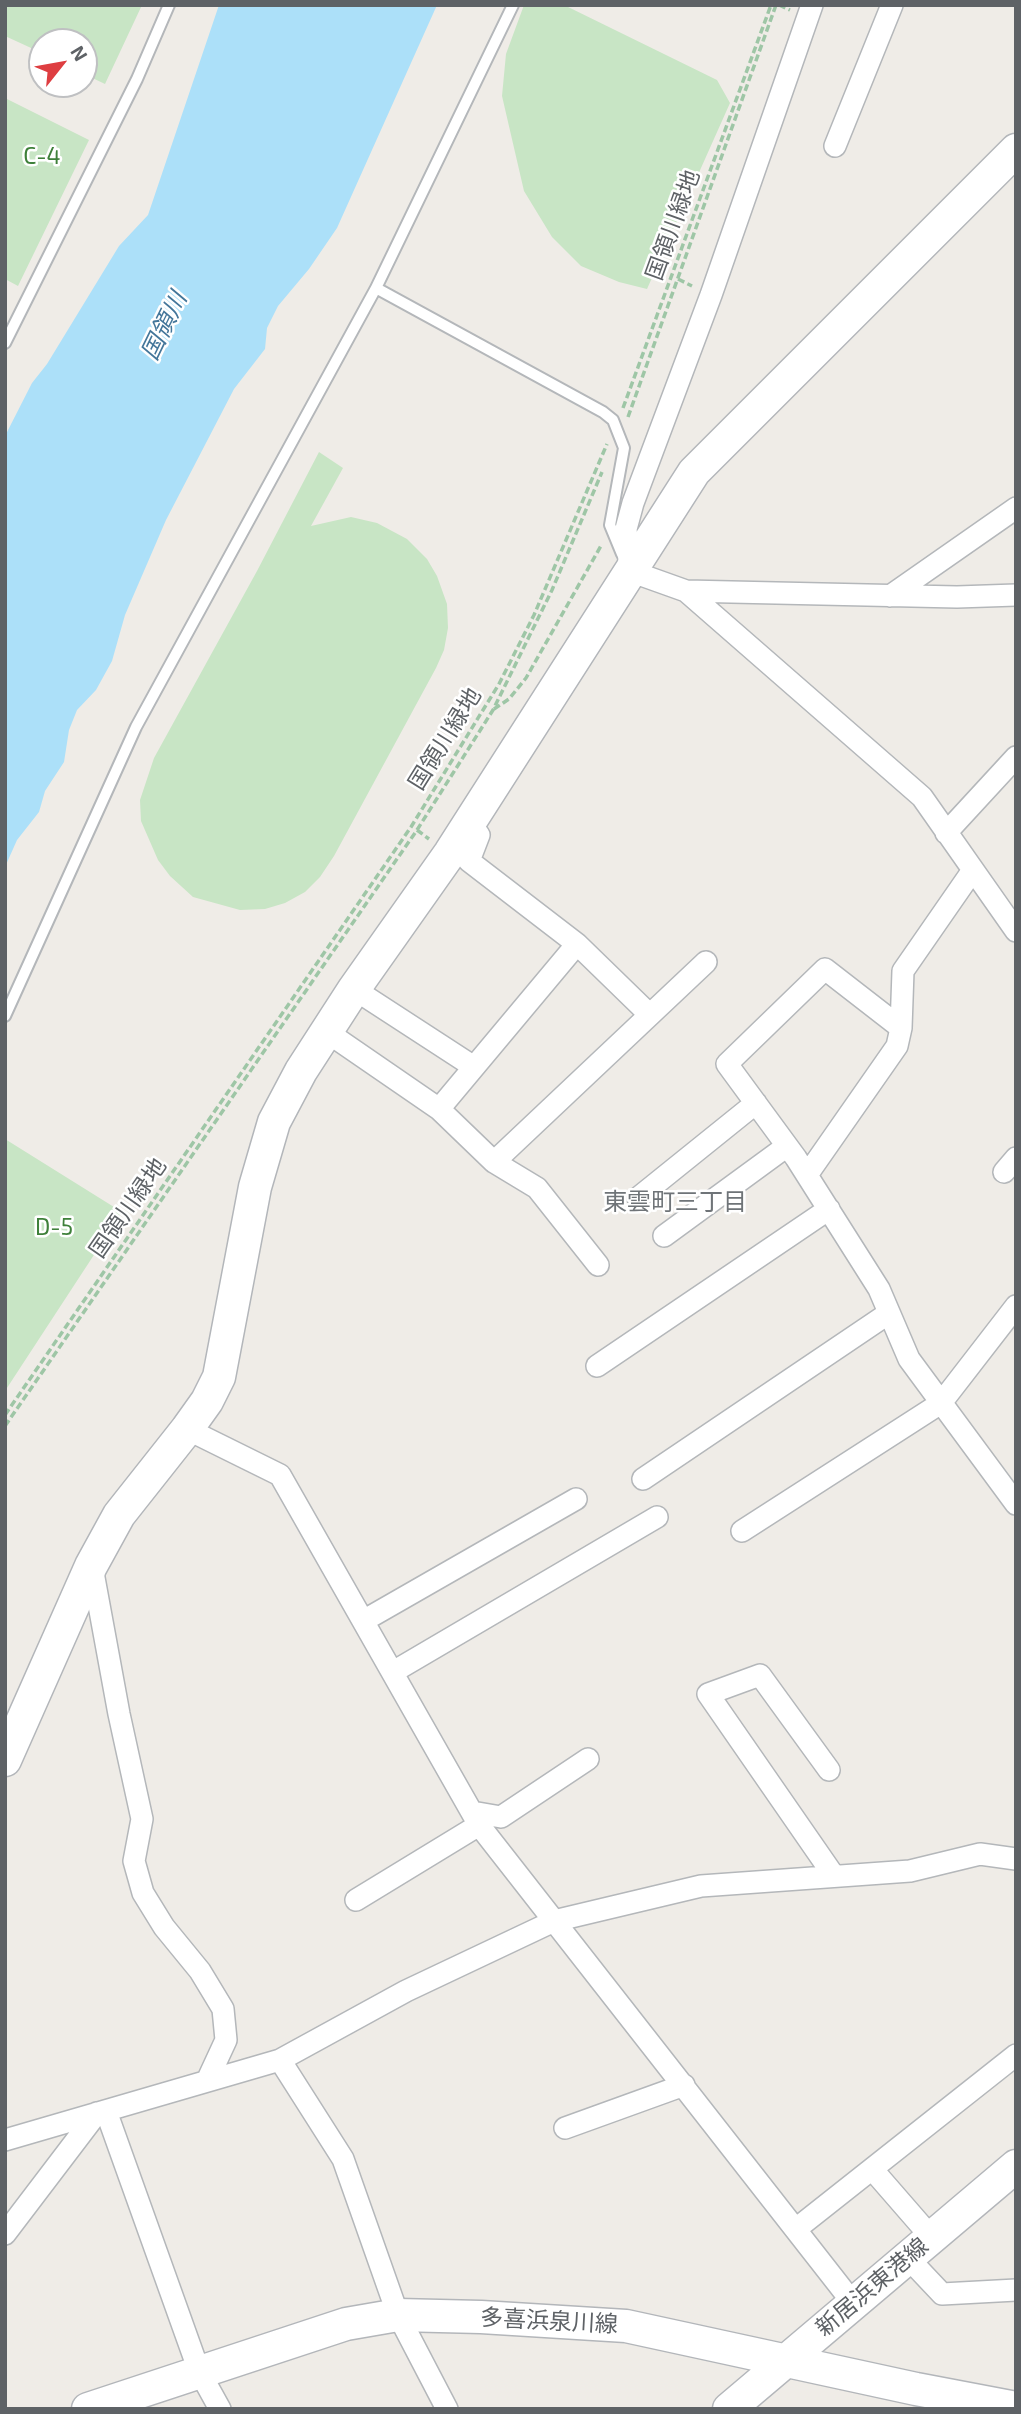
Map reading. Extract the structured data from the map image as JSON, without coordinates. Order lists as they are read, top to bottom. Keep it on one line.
{"streets":{"street":["新居浜東港線","多喜浜泉川線"],"path":["国領川緑地"]},"crossings":[["新居浜東港線","多喜浜泉川線"]],"districts":["東雲町三丁目"],"water":["国領川"],"parks":["C-4","D-5"],"north":"top right"}
